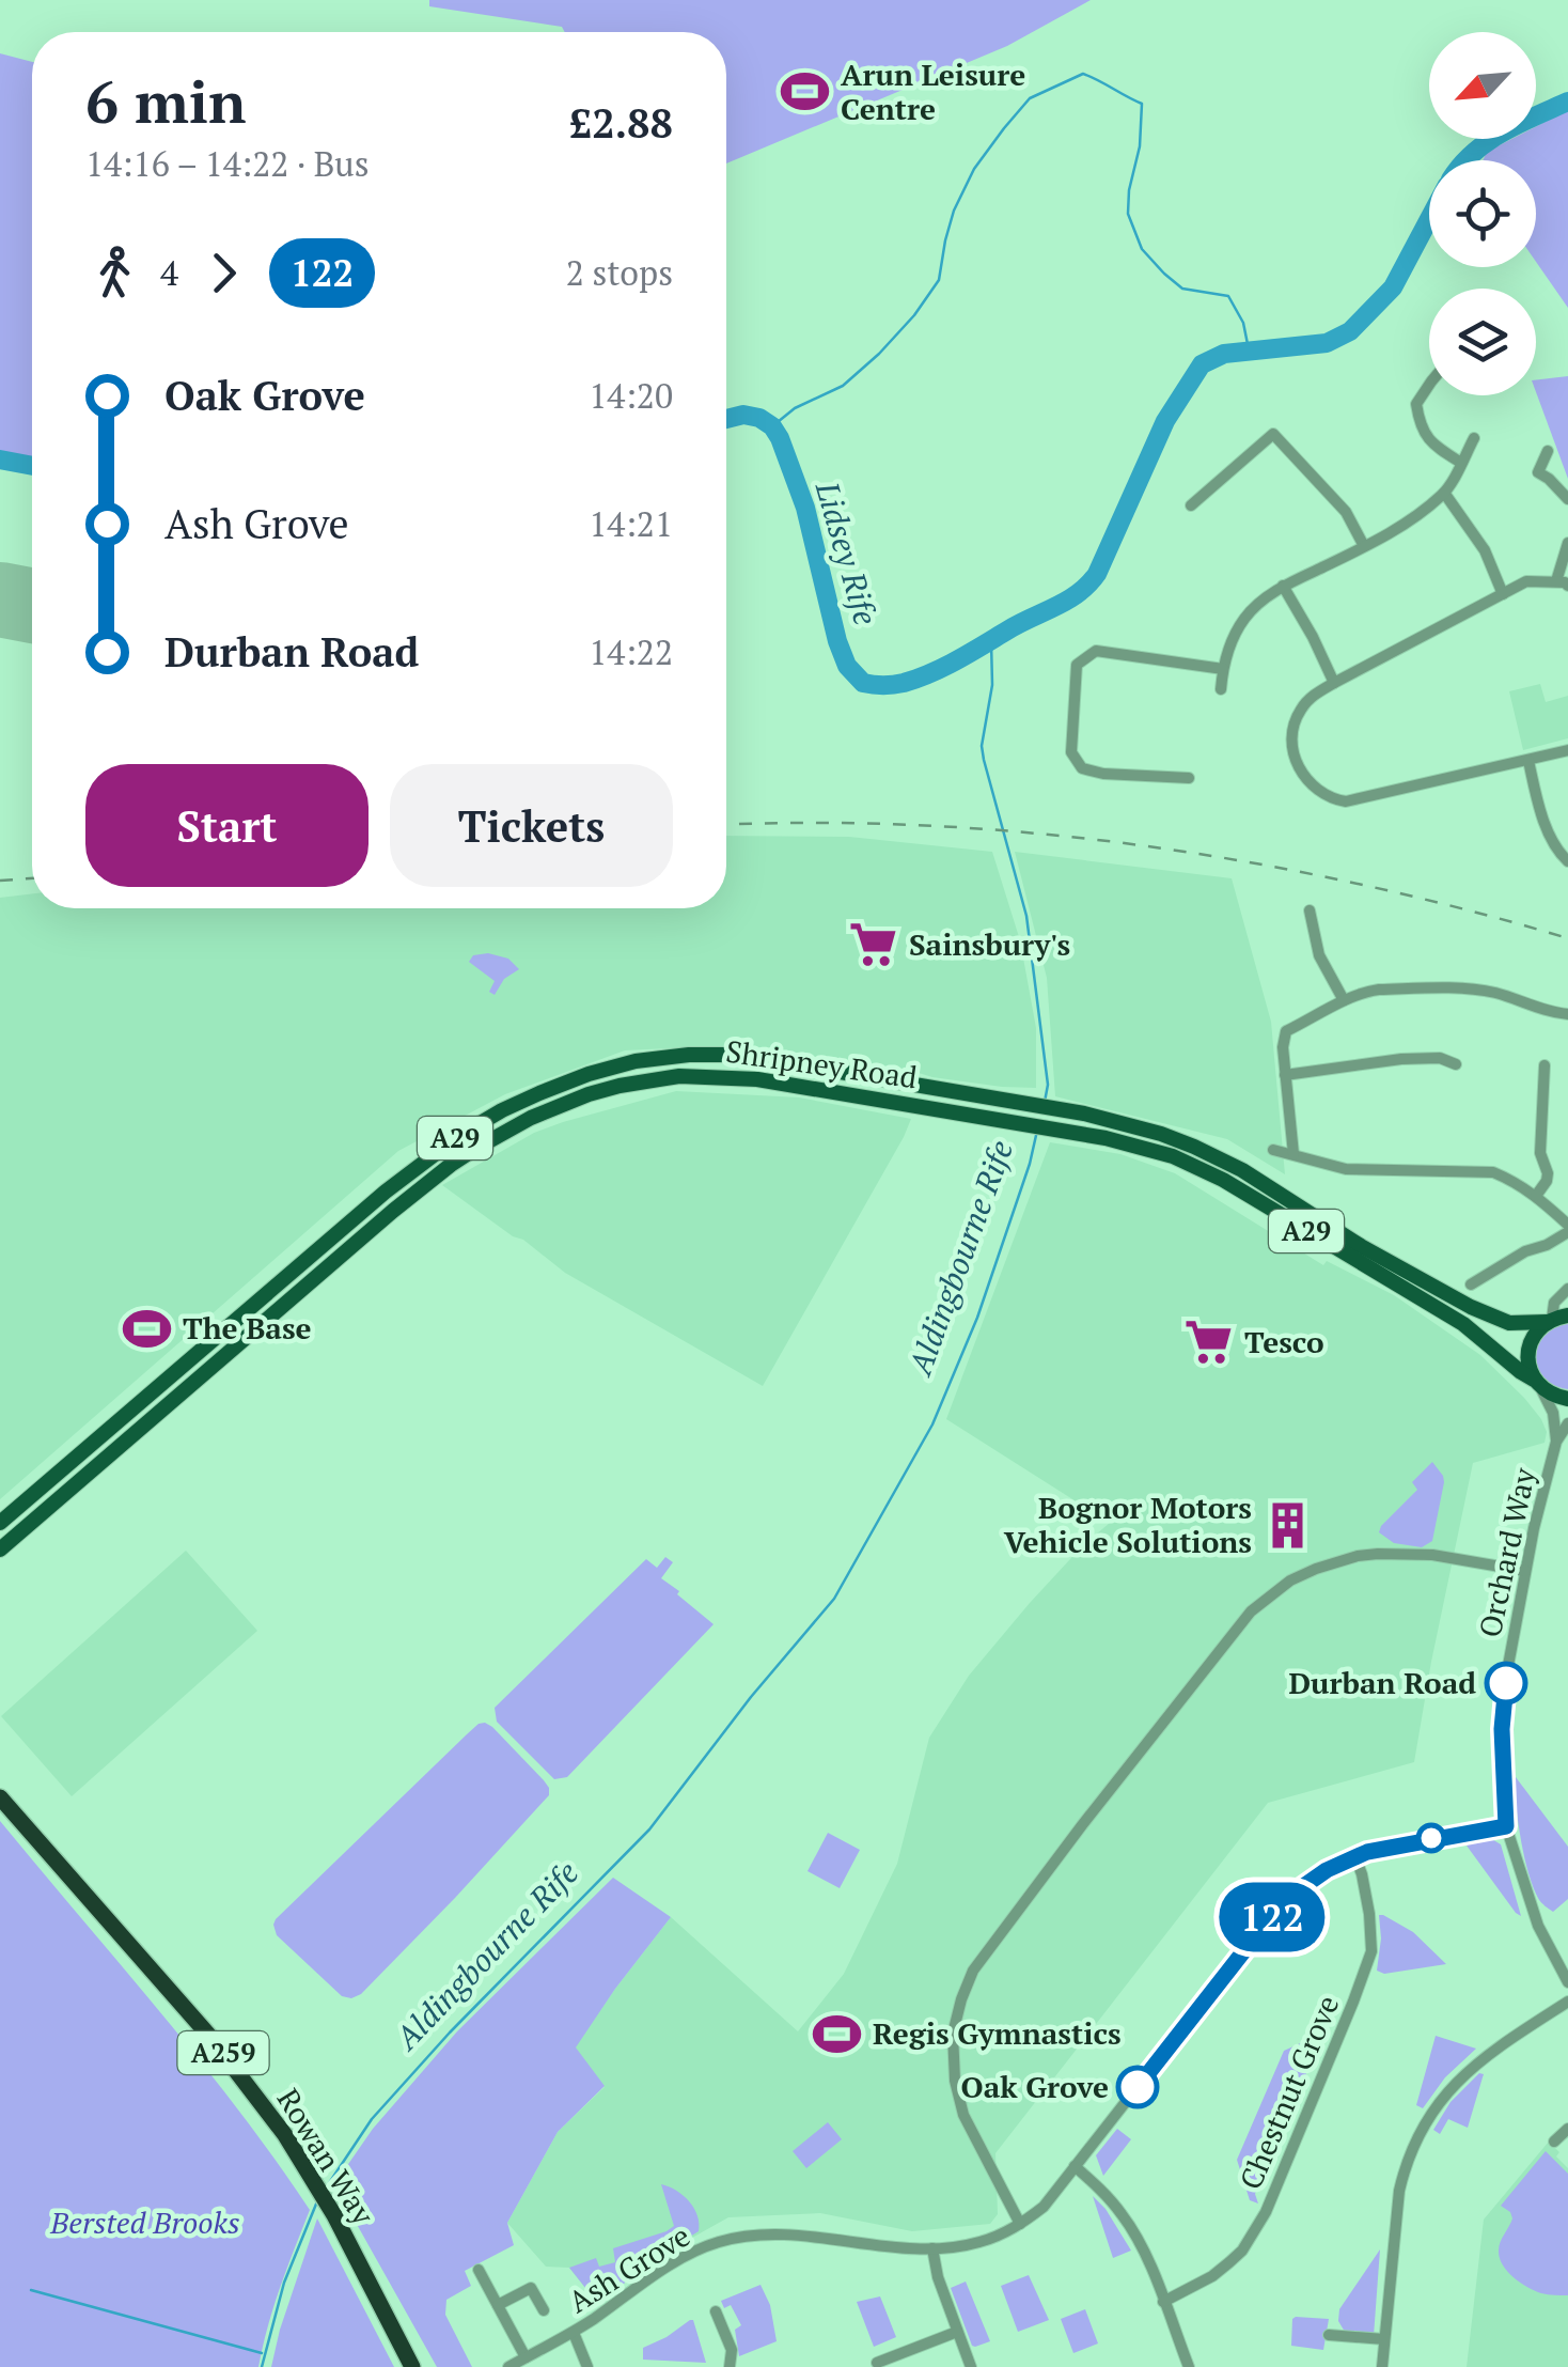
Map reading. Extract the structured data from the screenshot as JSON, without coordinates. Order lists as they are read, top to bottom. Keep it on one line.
{"streets":{"highway":["A259","Rowan Way"],"main road":["Shripney Road","A29"],"street":["Orchard Way","Chestnut Grove","Ash Grove"]},"crossings":[["Orchard Way","Ash Grove"],["Chestnut Grove","Ash Grove"]],"water":["Lidsey Rife","Aldingbourne Rife"],"parks":["Bersted Brooks"],"places":{"sports":["Arun Leisure Centre","The Base","Regis Gymnastics"],"supermarket":["Sainsbury's","Tesco"],"building":["Bognor Motors Vehicle Solutions"],"other":["Durban Road","Oak Grove"]},"lines":["bus line 122"],"north":"bottom left","page":{"on_map":"122","heading":["6 min","14:16 – 14:22 · Bus","£2.88"],"legs":["4","122","2 stops"],"list":[{"name":"Oak Grove","value":"14:20"},{"name":"Ash Grove","value":"14:21"},{"name":"Durban Road","value":"14:22"}],"buttons":["Start","Tickets"]}}
